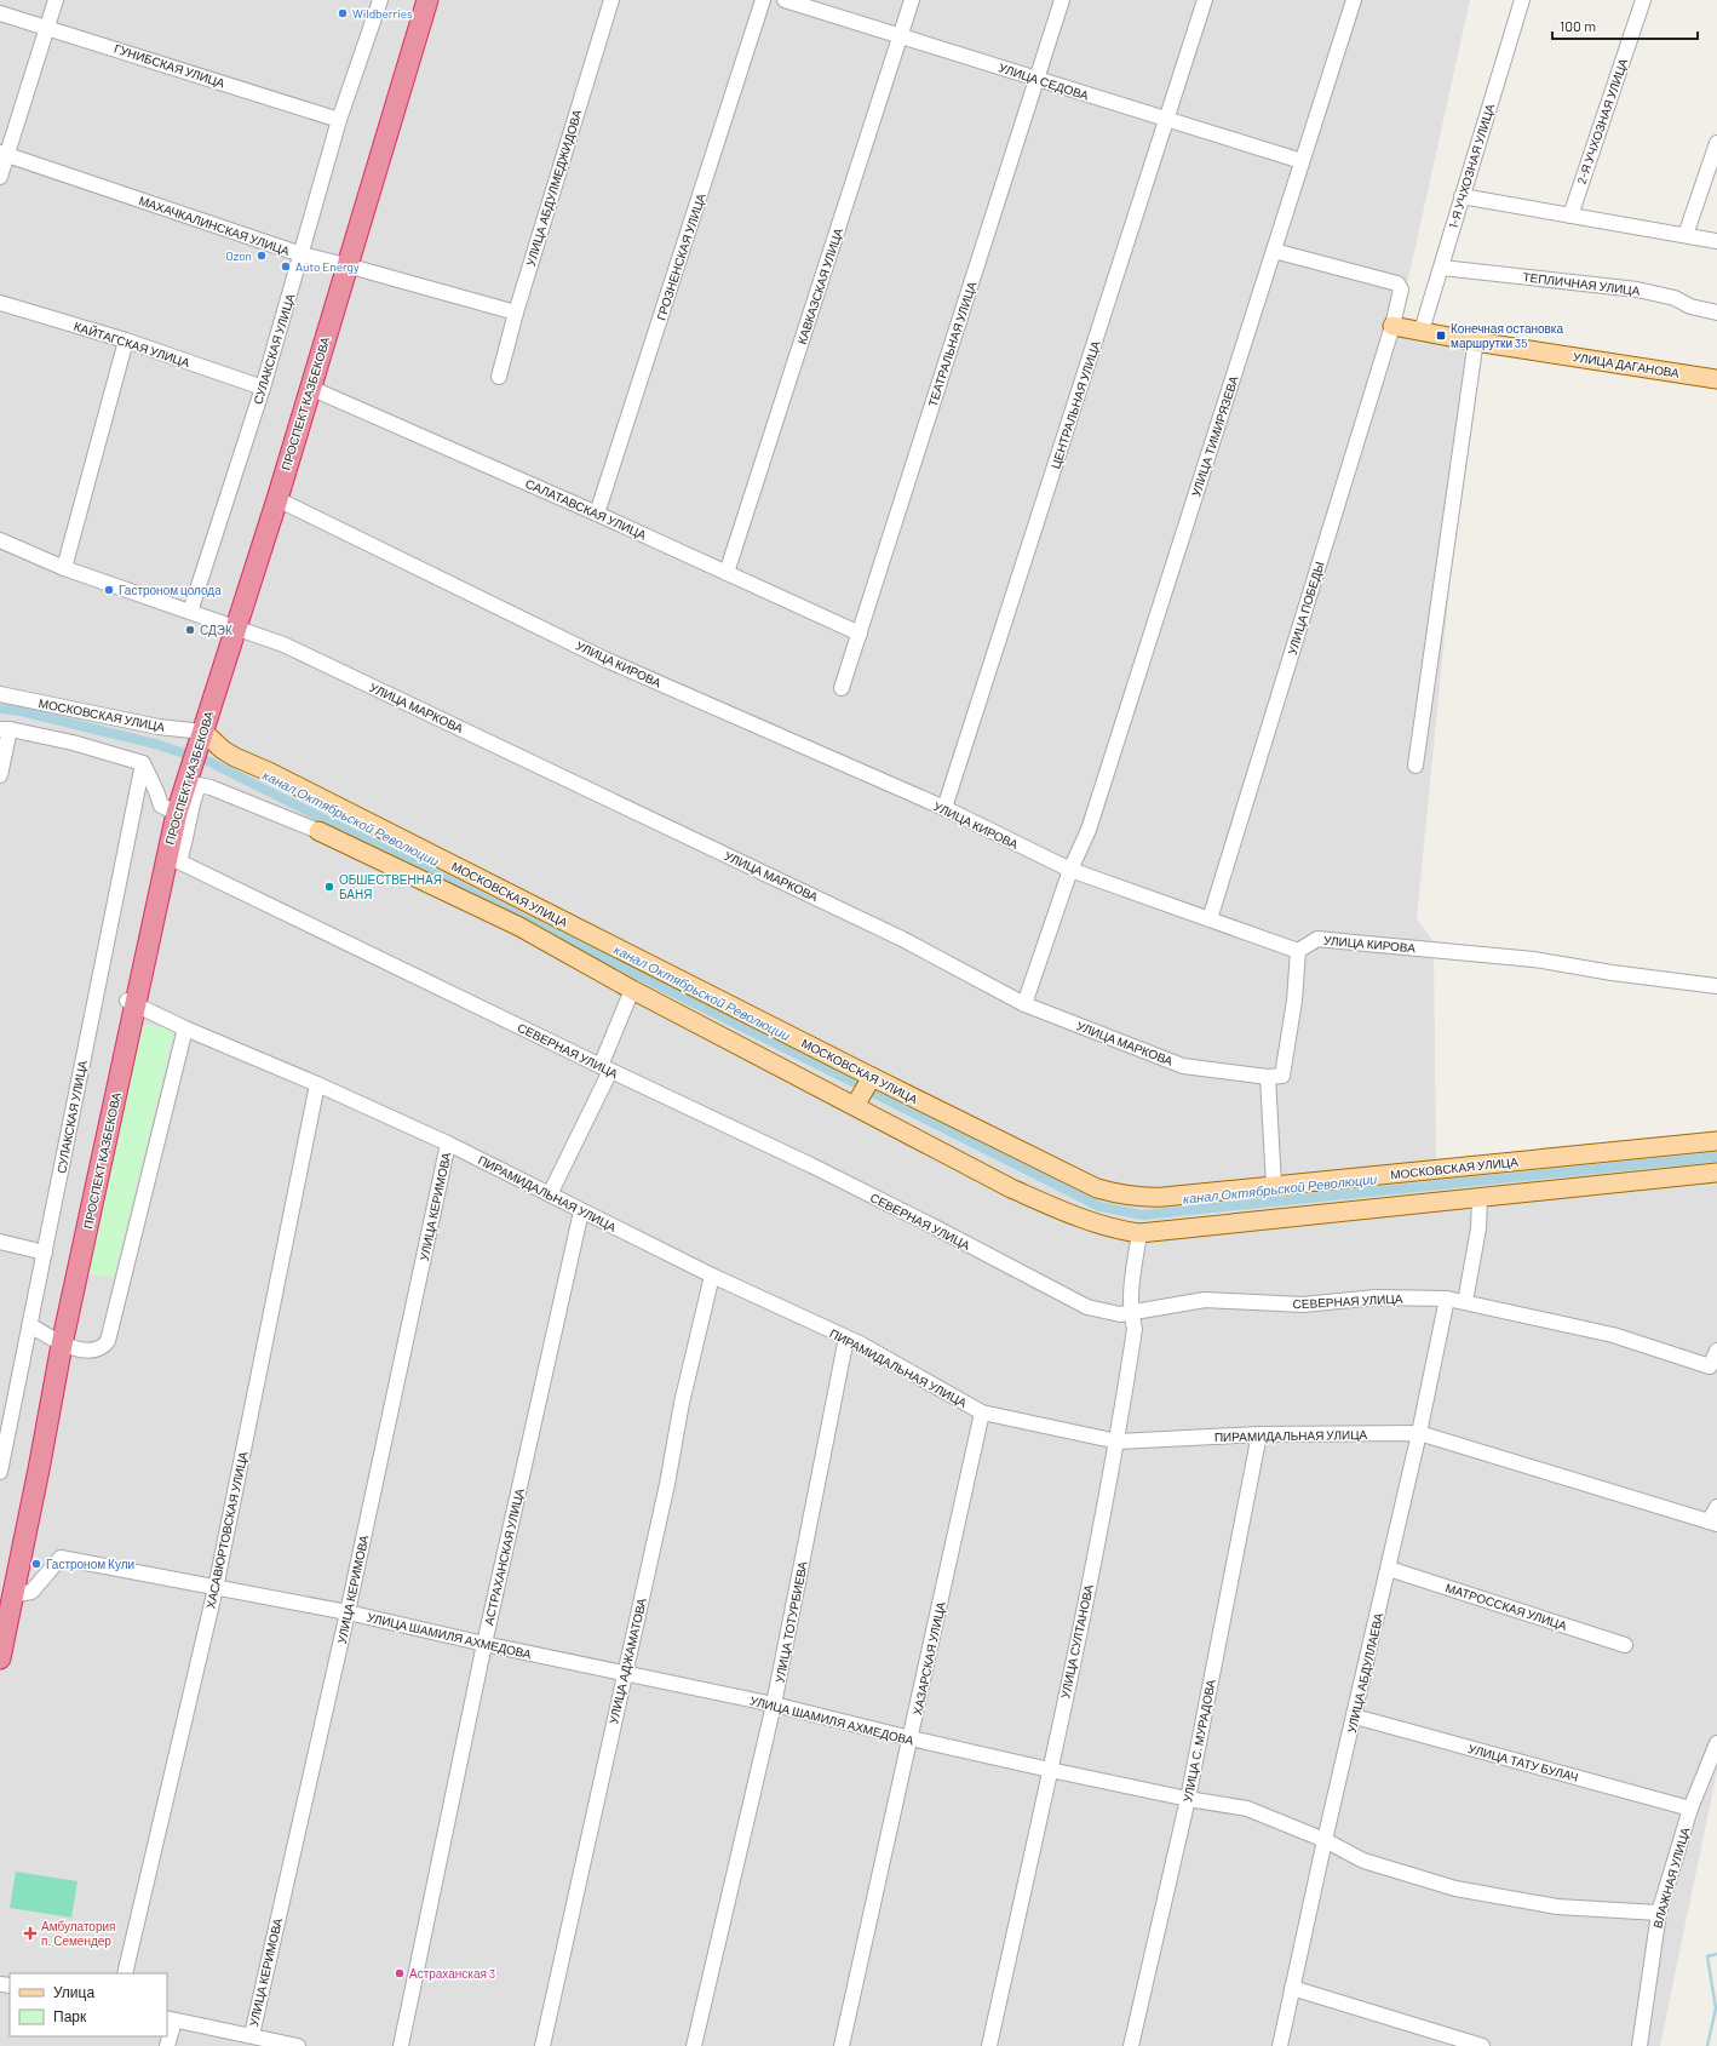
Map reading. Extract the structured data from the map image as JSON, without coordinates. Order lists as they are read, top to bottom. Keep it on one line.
{"streets":{"highway":["ПРОСПЕКТ КАЗБЕКОВА"],"main road":["УЛИЦА ДАГАНОВА","МОСКОВСКАЯ УЛИЦА"],"street":["ГУНИБСКАЯ УЛИЦА","УЛИЦА СЕДОВА","2-Я УЧХОЗНАЯ УЛИЦА","1-Я УЧХОЗНАЯ УЛИЦА","УЛИЦА АБДУЛМЕДЖИДОВА","МАХАЧКАЛИНСКАЯ УЛИЦА","ГРОЗНЕНСКАЯ УЛИЦА","ТЕПЛИЧНАЯ УЛИЦА","КАВКАЗСКАЯ УЛИЦА","КАЙТАГСКАЯ УЛИЦА","ТЕАТРАЛЬНАЯ УЛИЦА","СУЛАКСКАЯ УЛИЦА","ЦЕНТРАЛЬНАЯ УЛИЦА","УЛИЦА ТИМИРЯЗЕВА","САЛАТАВСКАЯ УЛИЦА","УЛИЦА ПОБЕДЫ","УЛИЦА КИРОВА","УЛИЦА МАРКОВА","СЕВЕРНАЯ УЛИЦА","ПИРАМИДАЛЬНАЯ УЛИЦА","УЛИЦА КЕРИМОВА","ХАСАВЮРТОВСКАЯ УЛИЦА","АСТРАХАНСКАЯ УЛИЦА","МАТРОССКАЯ УЛИЦА","УЛИЦА ТОТУРБИЕВА","УЛИЦА ШАМИЛЯ АХМЕДОВА","УЛИЦА СУЛТАНОВА","ХАЗАРСКАЯ УЛИЦА","УЛИЦА АДЖАМАТОВА","УЛИЦА АБДУЛЛАЕВА","УЛИЦА С. МУРАДОВА","УЛИЦА ТАТУ БУЛАЧ","ВЛАЖНАЯ УЛИЦА"]},"crossings":[["ГУНИБСКАЯ УЛИЦА","СУЛАКСКАЯ УЛИЦА"],["УЛИЦА СЕДОВА","КАВКАЗСКАЯ УЛИЦА"],["УЛИЦА СЕДОВА","ТЕАТРАЛЬНАЯ УЛИЦА"],["УЛИЦА СЕДОВА","ЦЕНТРАЛЬНАЯ УЛИЦА"],["УЛИЦА СЕДОВА","УЛИЦА ТИМИРЯЗЕВА"],["1-Я УЧХОЗНАЯ УЛИЦА","ТЕПЛИЧНАЯ УЛИЦА"],["1-Я УЧХОЗНАЯ УЛИЦА","УЛИЦА ДАГАНОВА"],["УЛИЦА АБДУЛМЕДЖИДОВА","МАХАЧКАЛИНСКАЯ УЛИЦА"],["МАХАЧКАЛИНСКАЯ УЛИЦА","СУЛАКСКАЯ УЛИЦА"],["МАХАЧКАЛИНСКАЯ УЛИЦА","ПРОСПЕКТ КАЗБЕКОВА"],["ГРОЗНЕНСКАЯ УЛИЦА","САЛАТАВСКАЯ УЛИЦА"],["КАВКАЗСКАЯ УЛИЦА","САЛАТАВСКАЯ УЛИЦА"],["КАЙТАГСКАЯ УЛИЦА","СУЛАКСКАЯ УЛИЦА"],["ТЕАТРАЛЬНАЯ УЛИЦА","САЛАТАВСКАЯ УЛИЦА"],["СУЛАКСКАЯ УЛИЦА","УЛИЦА МАРКОВА"],["УЛИЦА ДАГАНОВА","УЛИЦА ПОБЕДЫ"],["ПРОСПЕКТ КАЗБЕКОВА","САЛАТАВСКАЯ УЛИЦА"],["ПРОСПЕКТ КАЗБЕКОВА","УЛИЦА КИРОВА"],["ПРОСПЕКТ КАЗБЕКОВА","УЛИЦА МАРКОВА"],["ПРОСПЕКТ КАЗБЕКОВА","МОСКОВСКАЯ УЛИЦА"],["ПРОСПЕКТ КАЗБЕКОВА","СЕВЕРНАЯ УЛИЦА"],["ПРОСПЕКТ КАЗБЕКОВА","ПИРАМИДАЛЬНАЯ УЛИЦА"],["ПРОСПЕКТ КАЗБЕКОВА","УЛИЦА ШАМИЛЯ АХМЕДОВА"],["ЦЕНТРАЛЬНАЯ УЛИЦА","УЛИЦА КИРОВА"],["УЛИЦА ТИМИРЯЗЕВА","УЛИЦА ПОБЕДЫ"],["УЛИЦА ТИМИРЯЗЕВА","УЛИЦА КИРОВА"],["УЛИЦА ТИМИРЯЗЕВА","УЛИЦА МАРКОВА"],["УЛИЦА ПОБЕДЫ","УЛИЦА КИРОВА"],["МОСКОВСКАЯ УЛИЦА","СЕВЕРНАЯ УЛИЦА"],["МОСКОВСКАЯ УЛИЦА","УЛИЦА СУЛТАНОВА"],["СЕВЕРНАЯ УЛИЦА","УЛИЦА СУЛТАНОВА"],["СЕВЕРНАЯ УЛИЦА","УЛИЦА АБДУЛЛАЕВА"],["ПИРАМИДАЛЬНАЯ УЛИЦА","УЛИЦА КЕРИМОВА"],["ПИРАМИДАЛЬНАЯ УЛИЦА","ХАСАВЮРТОВСКАЯ УЛИЦА"],["ПИРАМИДАЛЬНАЯ УЛИЦА","АСТРАХАНСКАЯ УЛИЦА"],["ПИРАМИДАЛЬНАЯ УЛИЦА","УЛИЦА ТОТУРБИЕВА"],["ПИРАМИДАЛЬНАЯ УЛИЦА","УЛИЦА СУЛТАНОВА"],["ПИРАМИДАЛЬНАЯ УЛИЦА","ХАЗАРСКАЯ УЛИЦА"],["ПИРАМИДАЛЬНАЯ УЛИЦА","УЛИЦА АДЖАМАТОВА"],["ПИРАМИДАЛЬНАЯ УЛИЦА","УЛИЦА АБДУЛЛАЕВА"],["ПИРАМИДАЛЬНАЯ УЛИЦА","УЛИЦА С. МУРАДОВА"],["УЛИЦА КЕРИМОВА","УЛИЦА ШАМИЛЯ АХМЕДОВА"],["ХАСАВЮРТОВСКАЯ УЛИЦА","УЛИЦА ШАМИЛЯ АХМЕДОВА"],["АСТРАХАНСКАЯ УЛИЦА","УЛИЦА ШАМИЛЯ АХМЕДОВА"],["МАТРОССКАЯ УЛИЦА","УЛИЦА АБДУЛЛАЕВА"],["УЛИЦА ТОТУРБИЕВА","УЛИЦА ШАМИЛЯ АХМЕДОВА"],["УЛИЦА ШАМИЛЯ АХМЕДОВА","УЛИЦА СУЛТАНОВА"],["УЛИЦА ШАМИЛЯ АХМЕДОВА","ХАЗАРСКАЯ УЛИЦА"],["УЛИЦА ШАМИЛЯ АХМЕДОВА","УЛИЦА АДЖАМАТОВА"],["УЛИЦА ШАМИЛЯ АХМЕДОВА","УЛИЦА АБДУЛЛАЕВА"],["УЛИЦА ШАМИЛЯ АХМЕДОВА","УЛИЦА С. МУРАДОВА"],["УЛИЦА ШАМИЛЯ АХМЕДОВА","ВЛАЖНАЯ УЛИЦА"],["УЛИЦА АБДУЛЛАЕВА","УЛИЦА ТАТУ БУЛАЧ"],["УЛИЦА ТАТУ БУЛАЧ","ВЛАЖНАЯ УЛИЦА"]],"water":["канал Октябрьской Революции"],"places":{"other":["Wildberries","Ozon","Auto Energy","Гастроном цолода","СДЭК","ОБШЕСТВЕННАЯ БАНЯ","Гастроном Кули","Астраханская 3"],"transit":["Конечная остановка маршрутки 35"],"health":["Амбулатория п. Семендер"]},"legend":["Улица","Парк"],"scale_bar":"100 m"}
